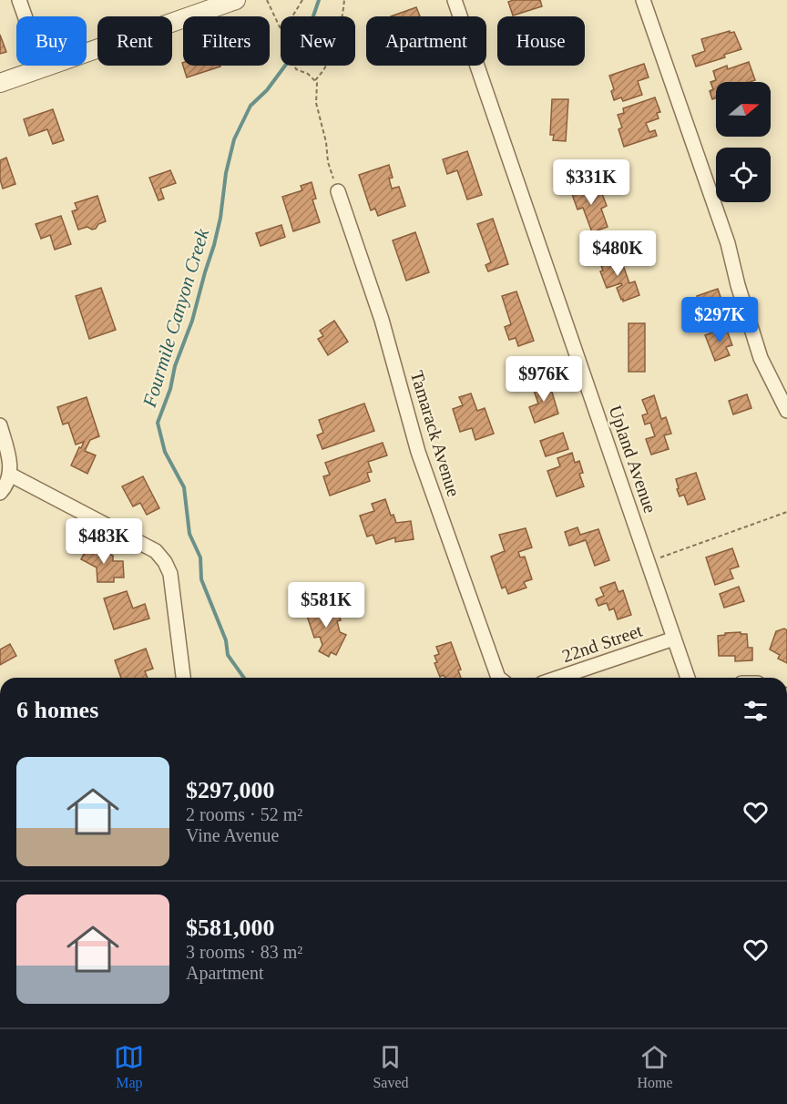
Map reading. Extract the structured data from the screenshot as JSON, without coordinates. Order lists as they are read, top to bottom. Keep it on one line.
{"streets":{"street":["Tamarack Avenue","Upland Avenue","22nd Street"]},"crossings":[["Upland Avenue","22nd Street"]],"water":["Fourmile Canyon Creek"],"north":"right","page":{"chip":["Buy","Rent","Filters","New","Apartment","House"],"price":["$331K","$480K","$297K","$976K","$483K","$581K"],"heading":"6 homes","list":[{"name":"$297,000","note":"2 rooms · 52 m² · Vine Avenue"},{"name":"$581,000","note":"3 rooms · 83 m² · Apartment"}],"tabs":["Map","Saved","Home"]}}
